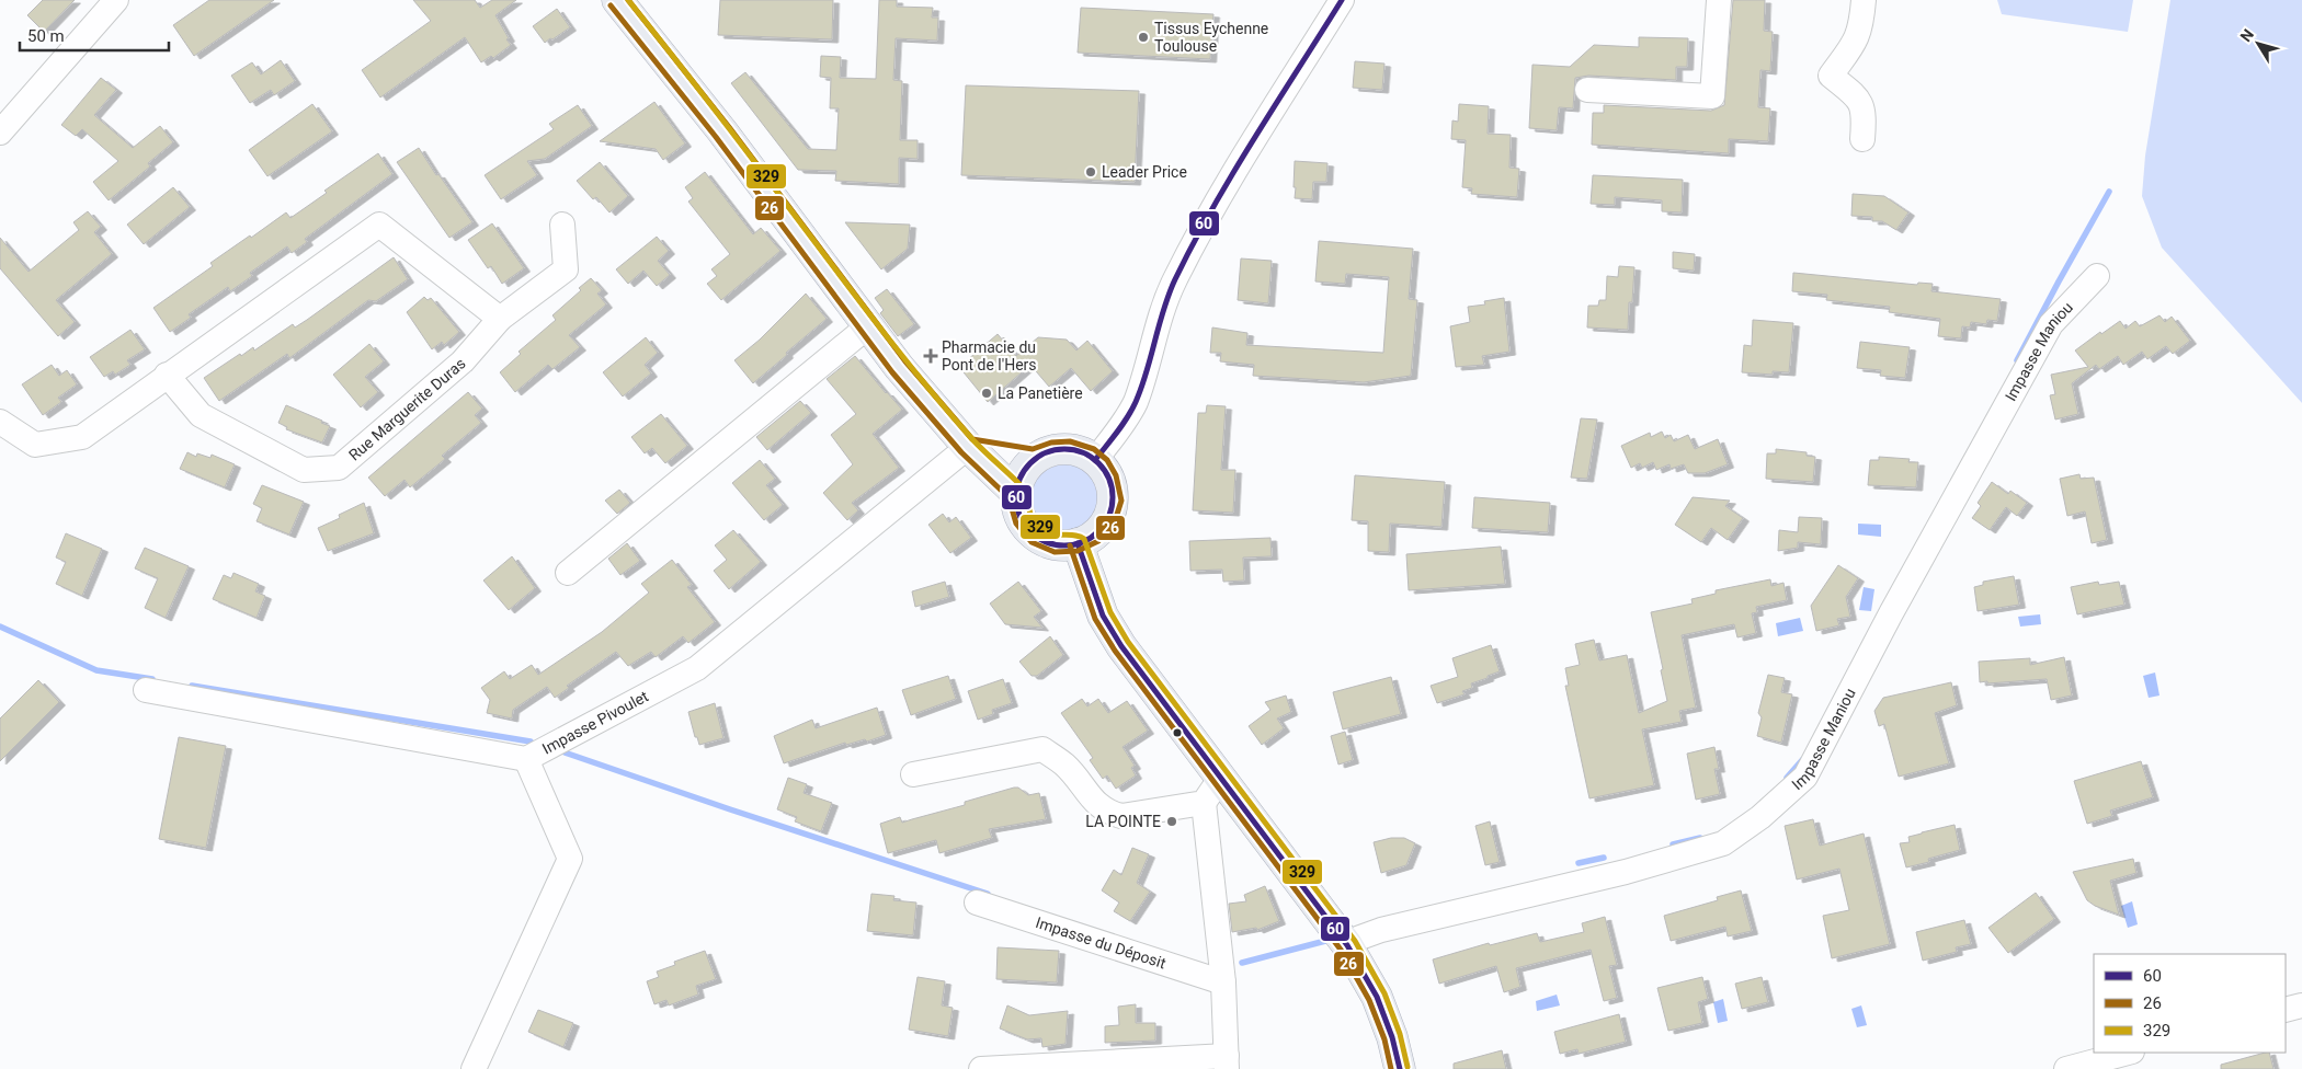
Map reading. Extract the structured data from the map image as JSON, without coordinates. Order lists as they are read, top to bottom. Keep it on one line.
{"streets":{"street":["Impasse Maniou","Rue Marguerite Duras","Impasse Pivoulet","Impasse du Déposit"]},"places":{"other":["Tissus Eychenne Toulouse","Leader Price","La Panetière","LA POINTE"],"health":["Pharmacie du Pont de l'Hers"]},"lines":["transit line 60","transit line 26","transit line 329"],"legend":["60","26","329"],"scale_bar":"50 m","north":"top left"}
